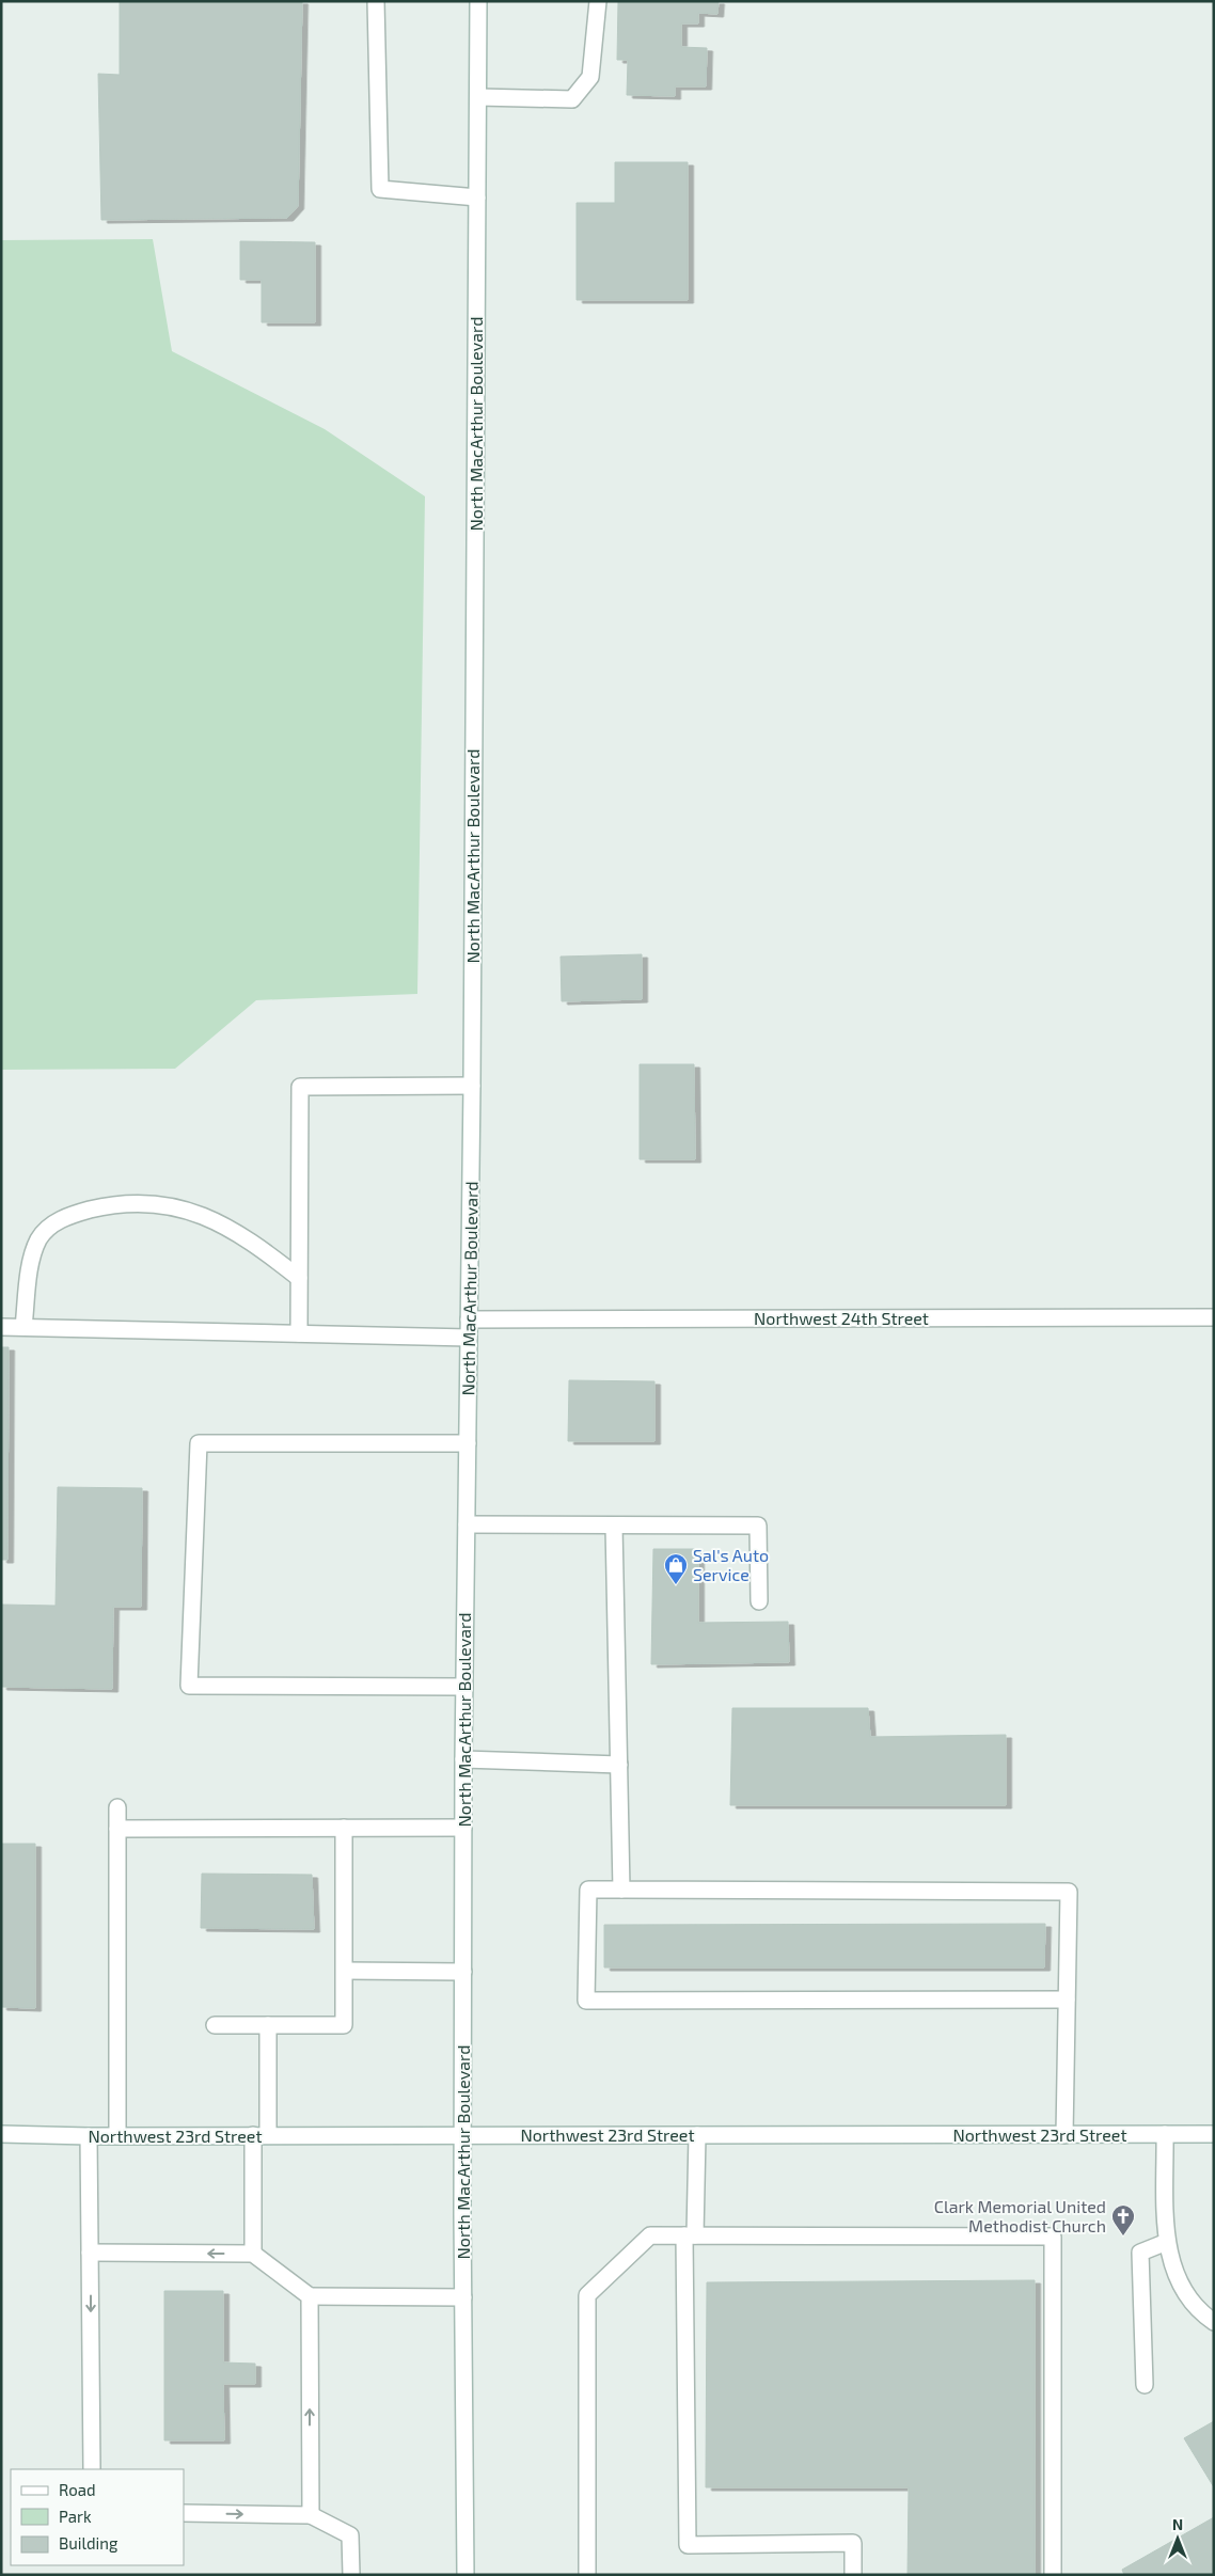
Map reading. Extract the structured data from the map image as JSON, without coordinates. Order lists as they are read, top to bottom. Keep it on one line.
{"streets":{"main road":["North MacArthur Boulevard","Northwest 24th Street","Northwest 23rd Street"]},"crossings":[["North MacArthur Boulevard","Northwest 24th Street"],["North MacArthur Boulevard","Northwest 23rd Street"]],"places":{"shop":["Sal's Auto Service"],"church":["Clark Memorial United Methodist Church"]},"legend":["Road","Park","Building"],"north":"top"}
